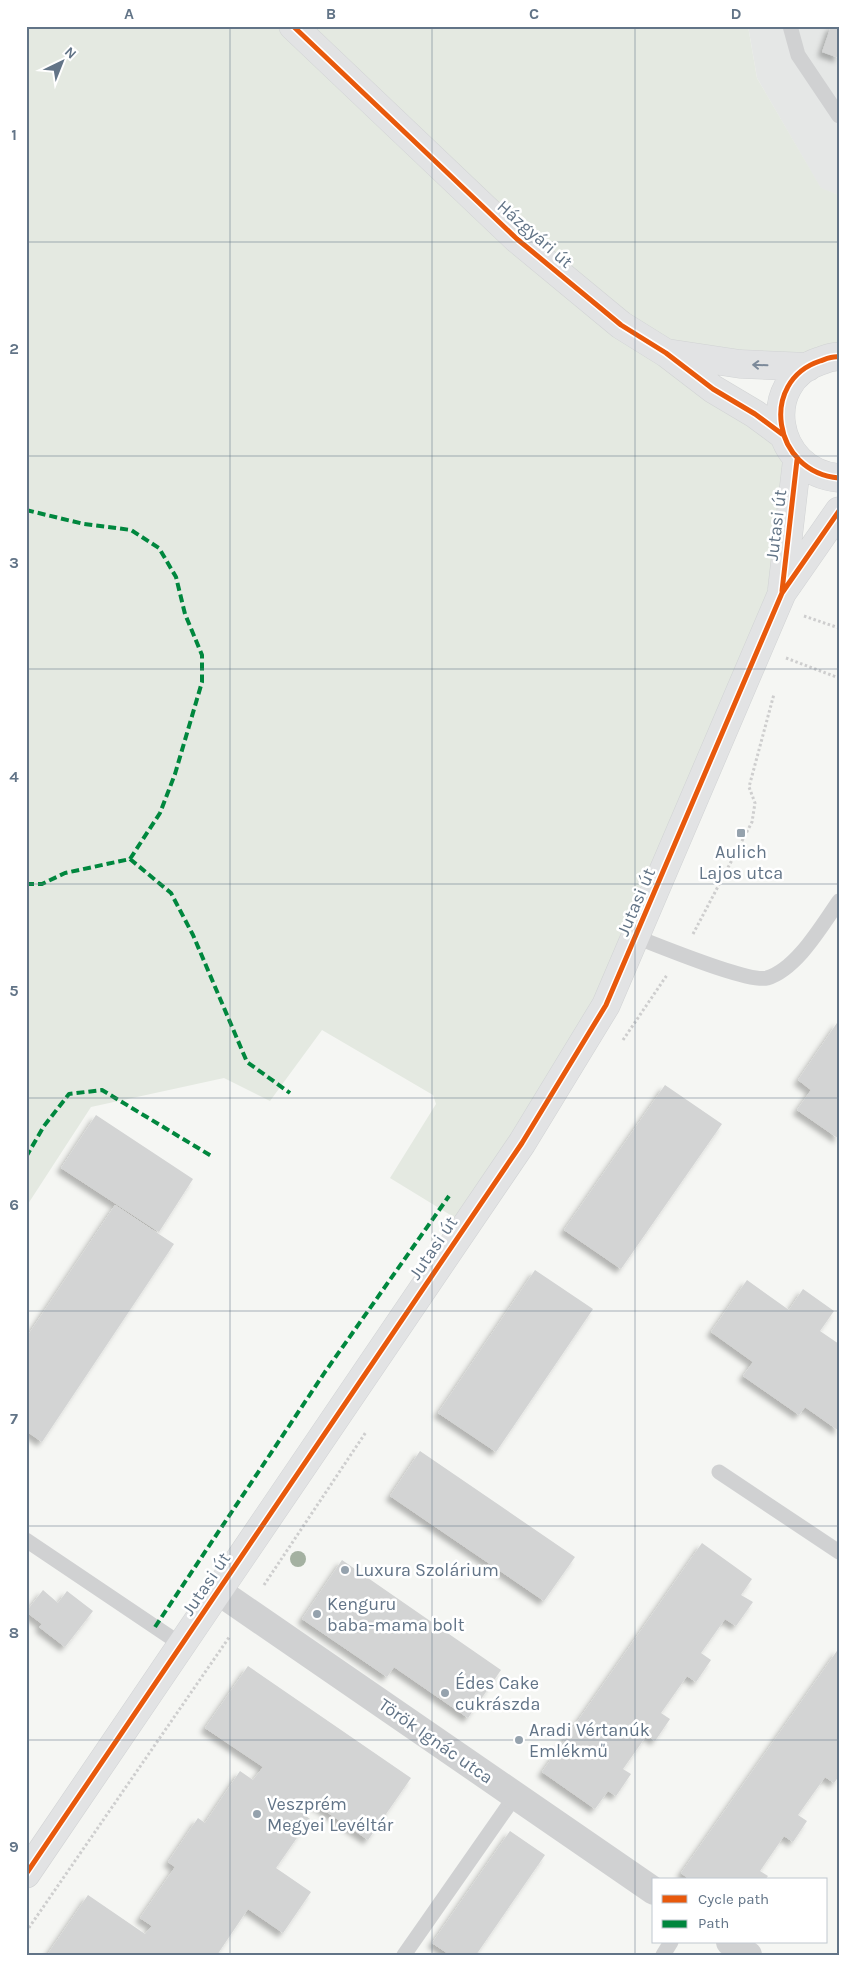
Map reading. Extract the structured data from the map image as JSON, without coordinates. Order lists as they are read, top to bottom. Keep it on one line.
{"streets":{"street":["Házgyári út","Jutasi út","Török Ignác utca"]},"crossings":[["Jutasi út","Török Ignác utca"]],"places":{"transit":["Aulich Lajos utca"],"other":["Luxura Szolárium","Kenguru baba-mama bolt","Édes Cake cukrászda","Aradi Vértanúk Emlékmű","Veszprém Megyei Levéltár"]},"legend":["Cycle path","Path"],"north":"top right","grid":{"columns":["A","B","C","D"],"rows":["1","2","3","4","5","6","7","8","9"]}}
